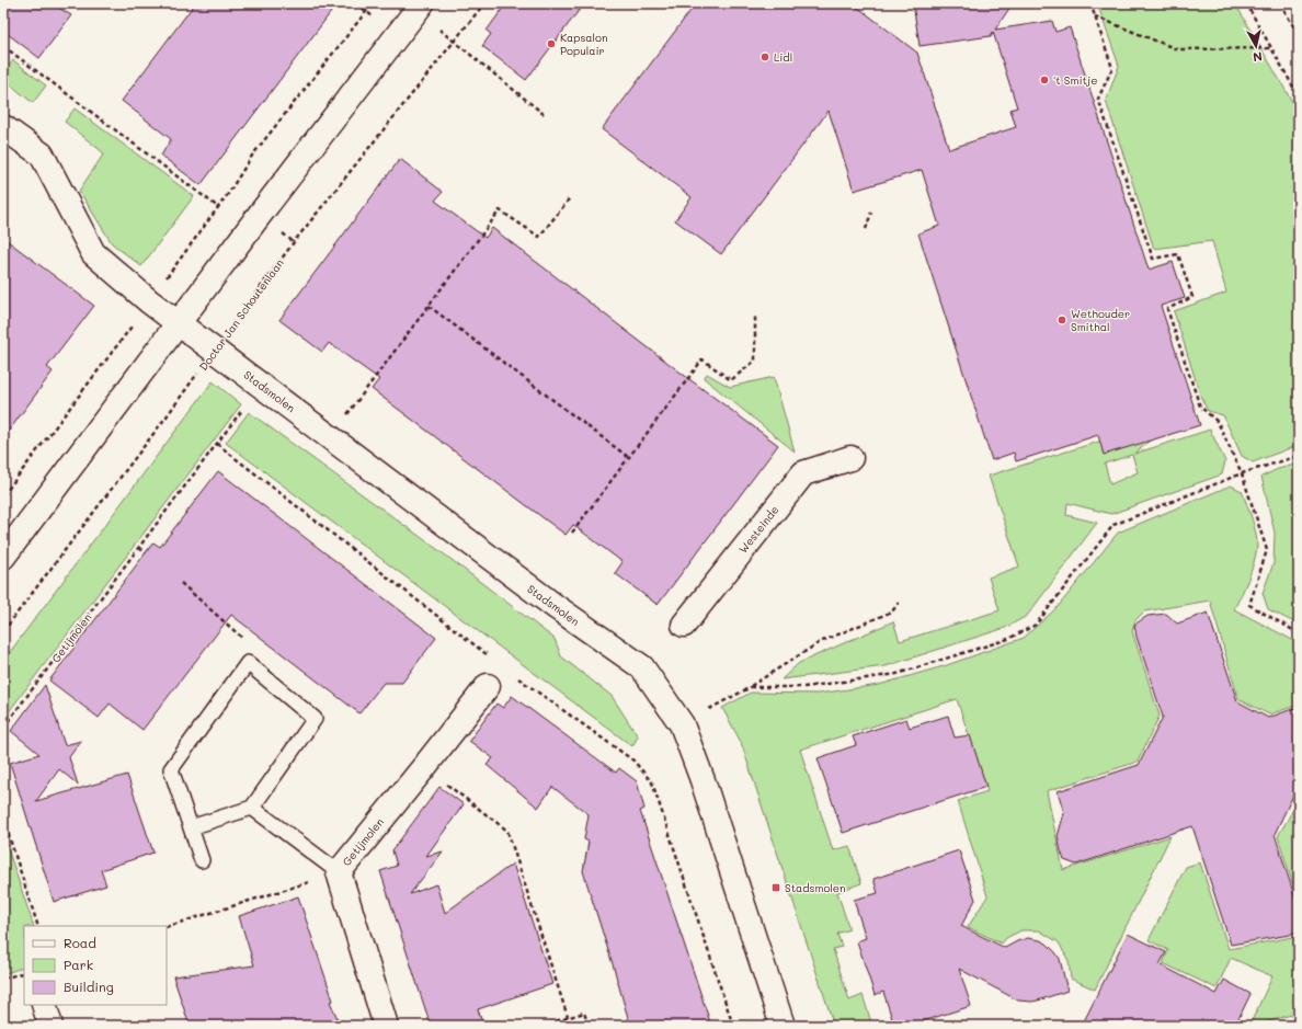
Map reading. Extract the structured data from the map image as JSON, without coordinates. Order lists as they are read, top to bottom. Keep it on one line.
{"streets":{"street":["Stadsmolen","Westeinde","Getijmolen"],"path":["Doctor Jan Schoutenlaan"]},"crossings":[["Doctor Jan Schoutenlaan","Stadsmolen"],["Stadsmolen","Getijmolen"]],"places":{"other":["Kapsalon Populair","Lidl","'t Smitje","Wethouder Smithal"],"transit":["Stadsmolen"]},"legend":["Road","Park","Building"],"north":"bottom"}
